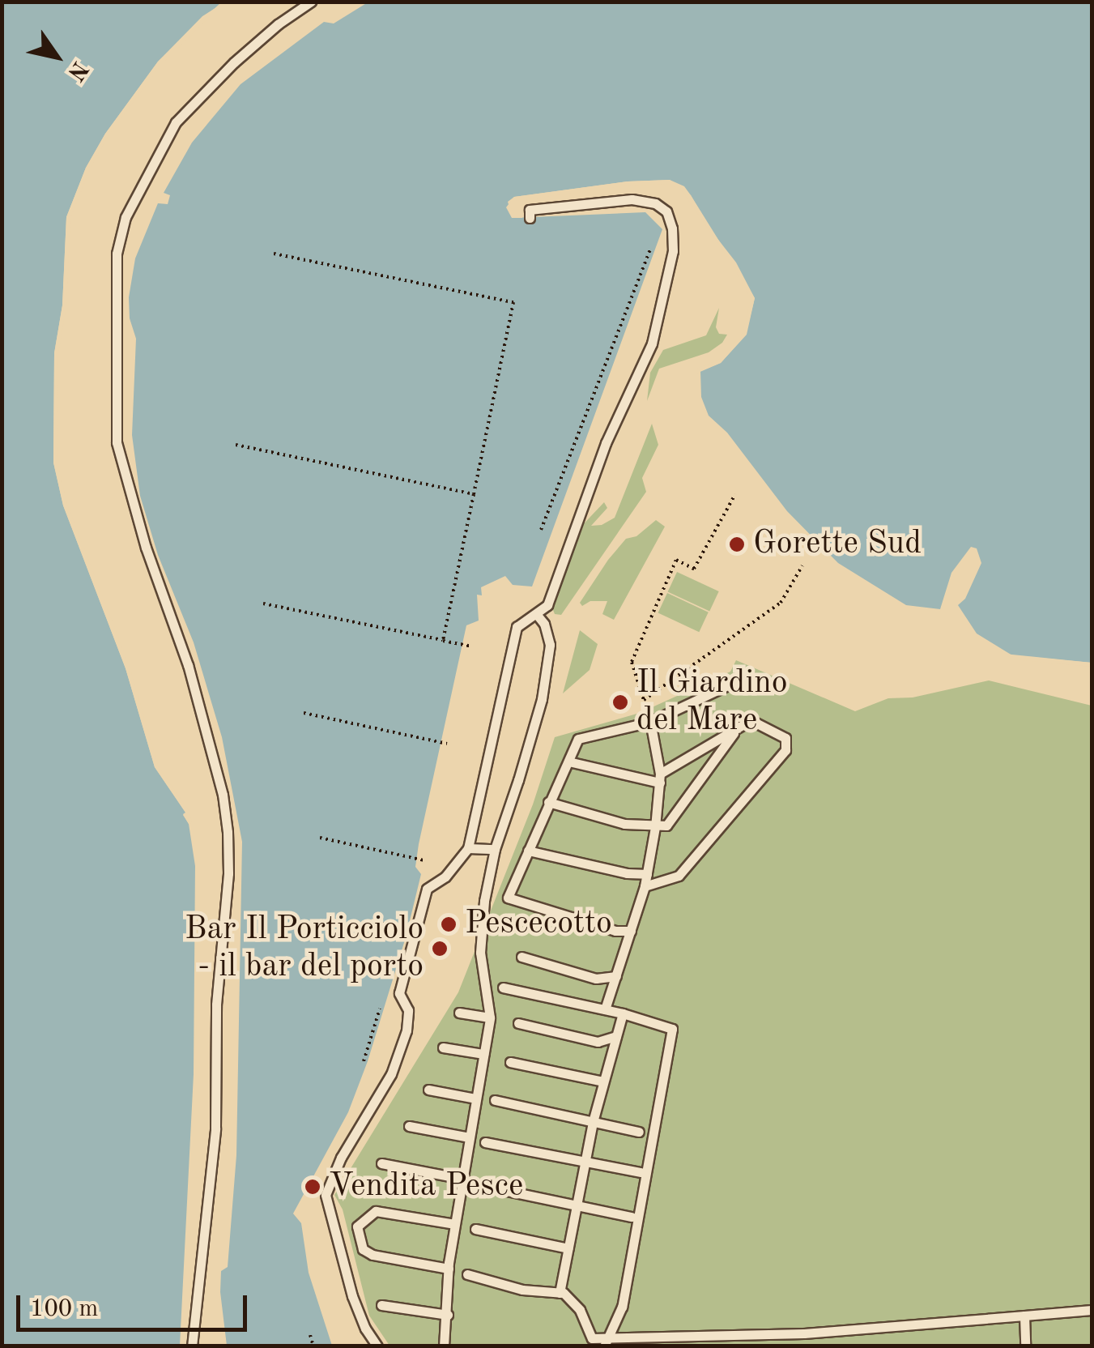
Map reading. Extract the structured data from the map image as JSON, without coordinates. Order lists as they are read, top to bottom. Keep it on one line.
{"places":["Gorette Sud","Il Giardino del Mare","Pescecotto","Bar Il Porticciolo - il bar del porto","Vendita Pesce"],"scale_bar":"100 m","north":"bottom right"}
